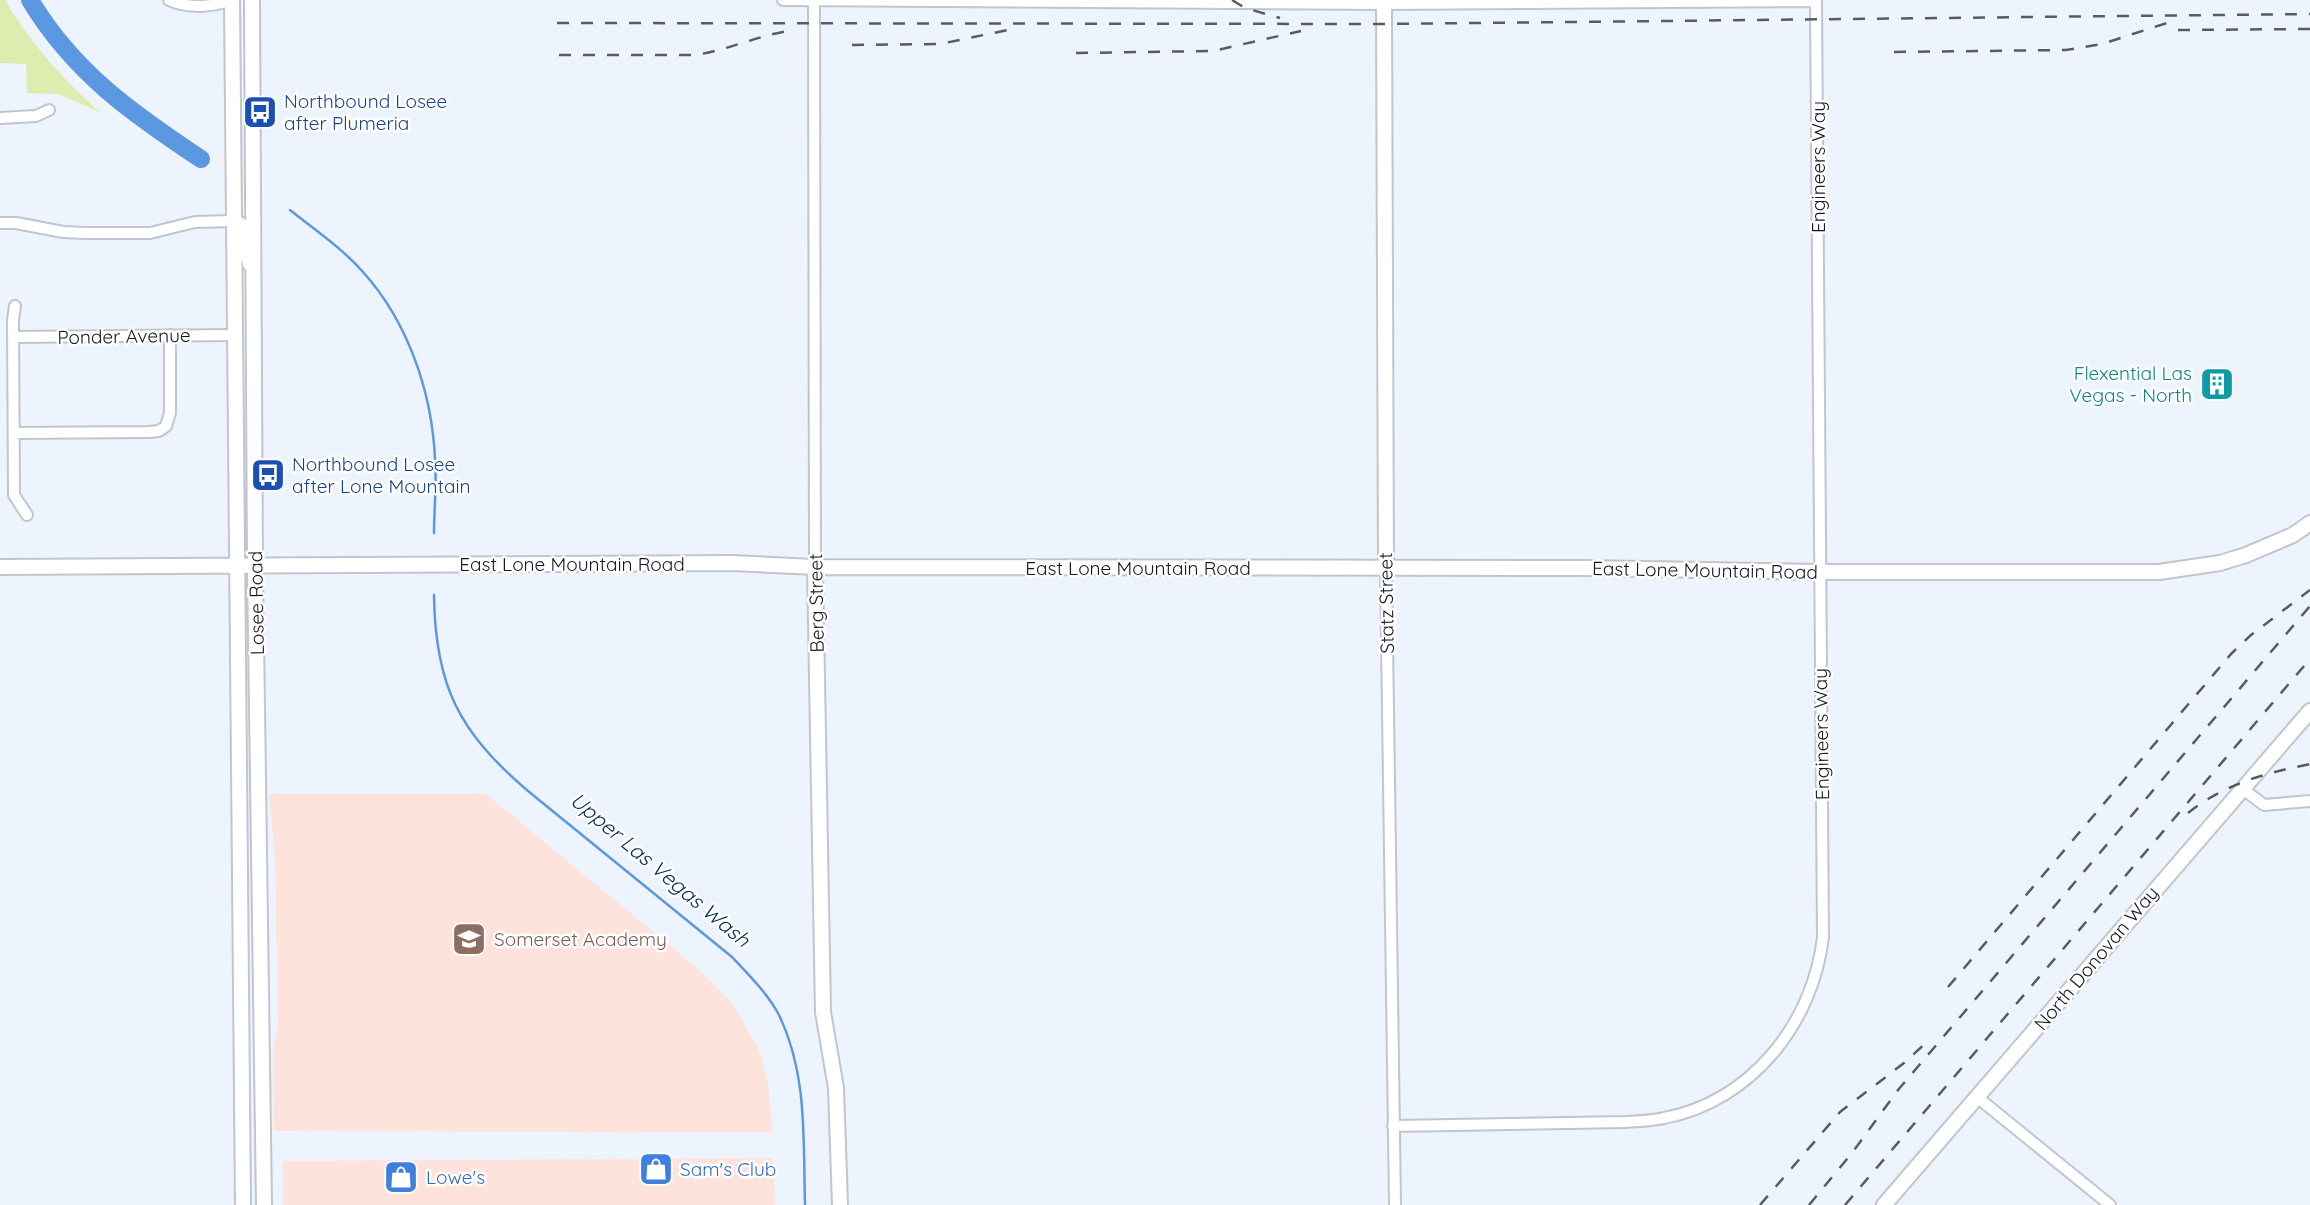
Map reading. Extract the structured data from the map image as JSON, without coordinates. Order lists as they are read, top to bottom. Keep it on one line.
{"streets":{"street":["Engineers Way","Ponder Avenue","East Lone Mountain Road","Losee Road","Berg Street","Statz Street","North Donovan Way"]},"crossings":[["Engineers Way","East Lone Mountain Road"],["Engineers Way","Statz Street"],["Ponder Avenue","Losee Road"],["East Lone Mountain Road","Losee Road"],["East Lone Mountain Road","Berg Street"],["East Lone Mountain Road","Statz Street"]],"water":["Upper Las Vegas Wash"],"places":{"bus stop":["Northbound Losee after Plumeria","Northbound Losee after Lone Mountain"],"building":["Flexential Las Vegas - North"],"school or university":["Somerset Academy"],"shop":["Sam's Club","Lowe's"]}}
